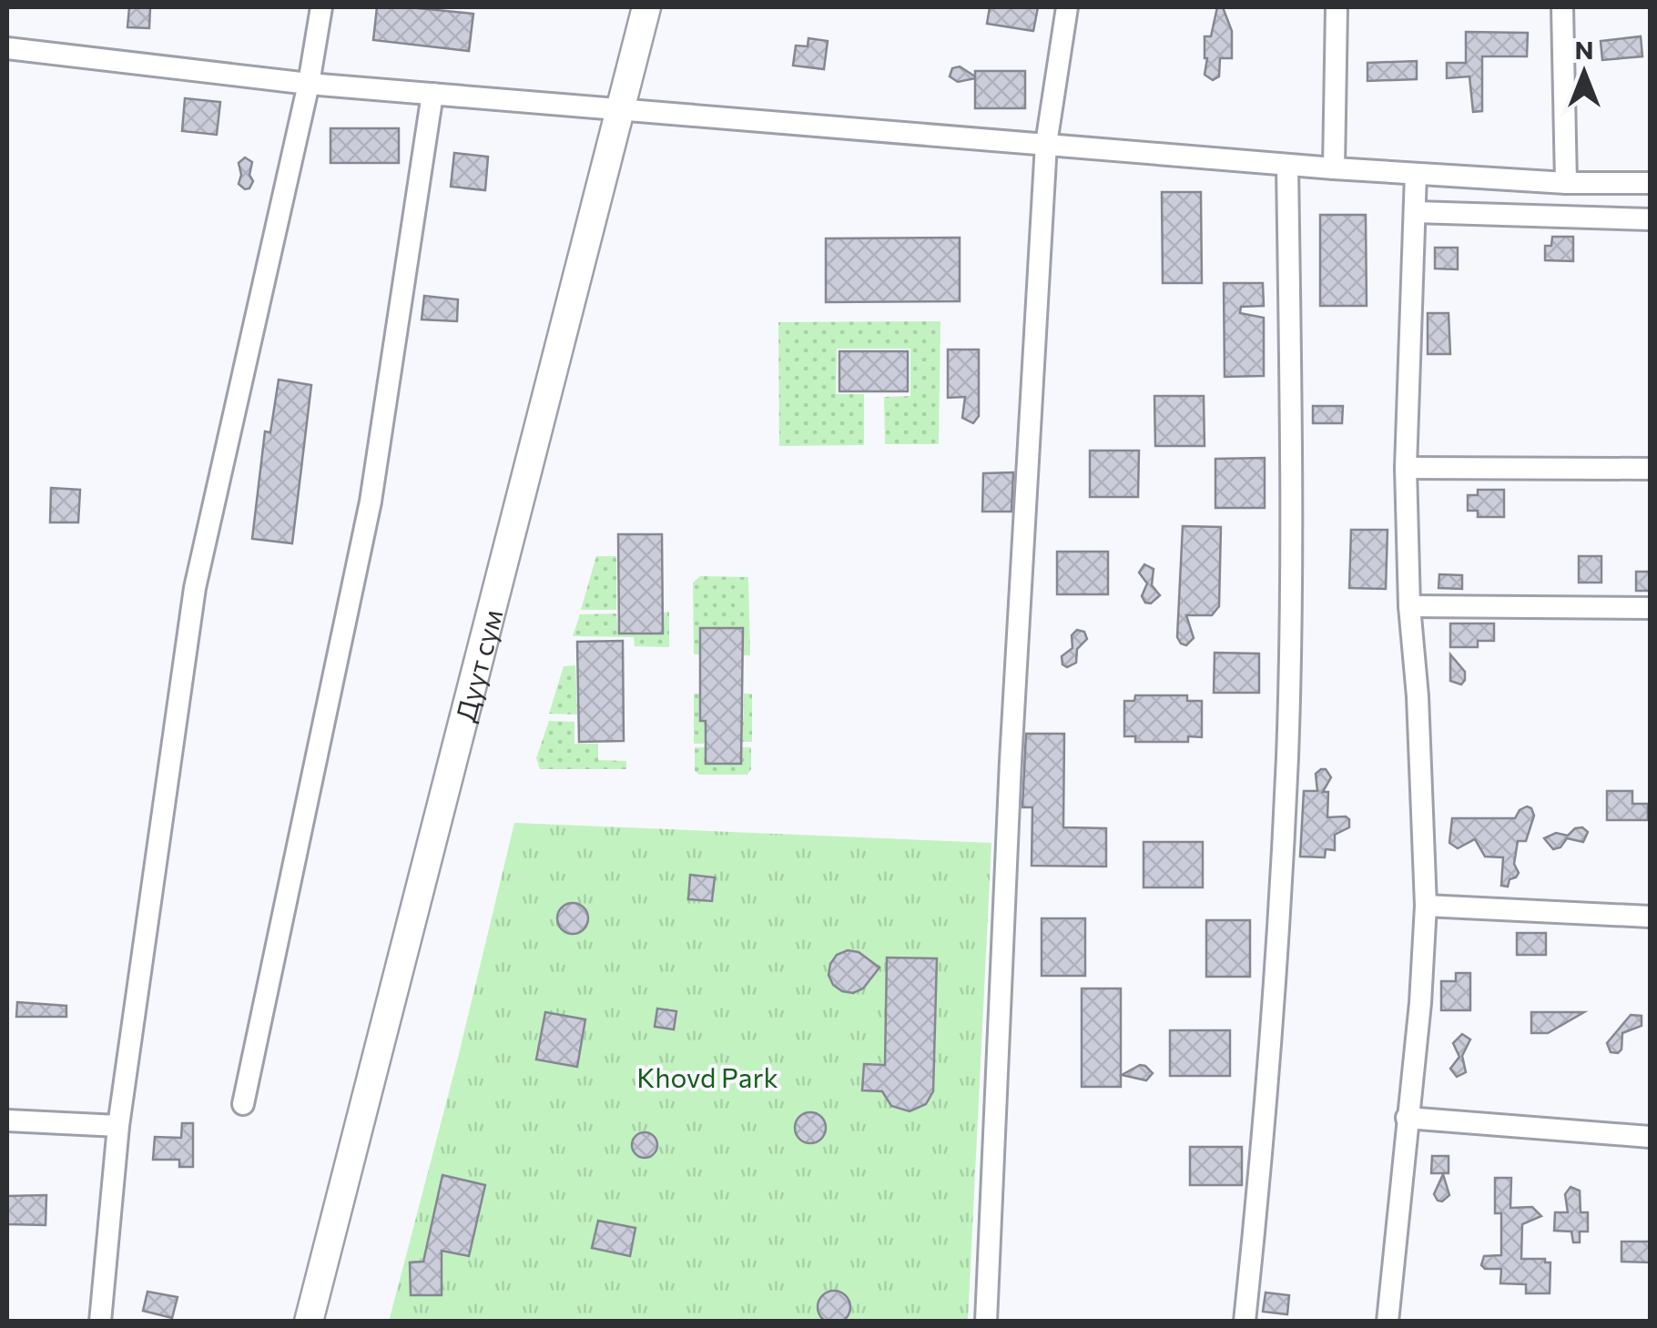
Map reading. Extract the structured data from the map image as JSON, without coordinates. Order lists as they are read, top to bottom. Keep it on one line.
{"streets":{"main road":["Дуут сум"]},"parks":["Khovd Park"],"north":"top"}
